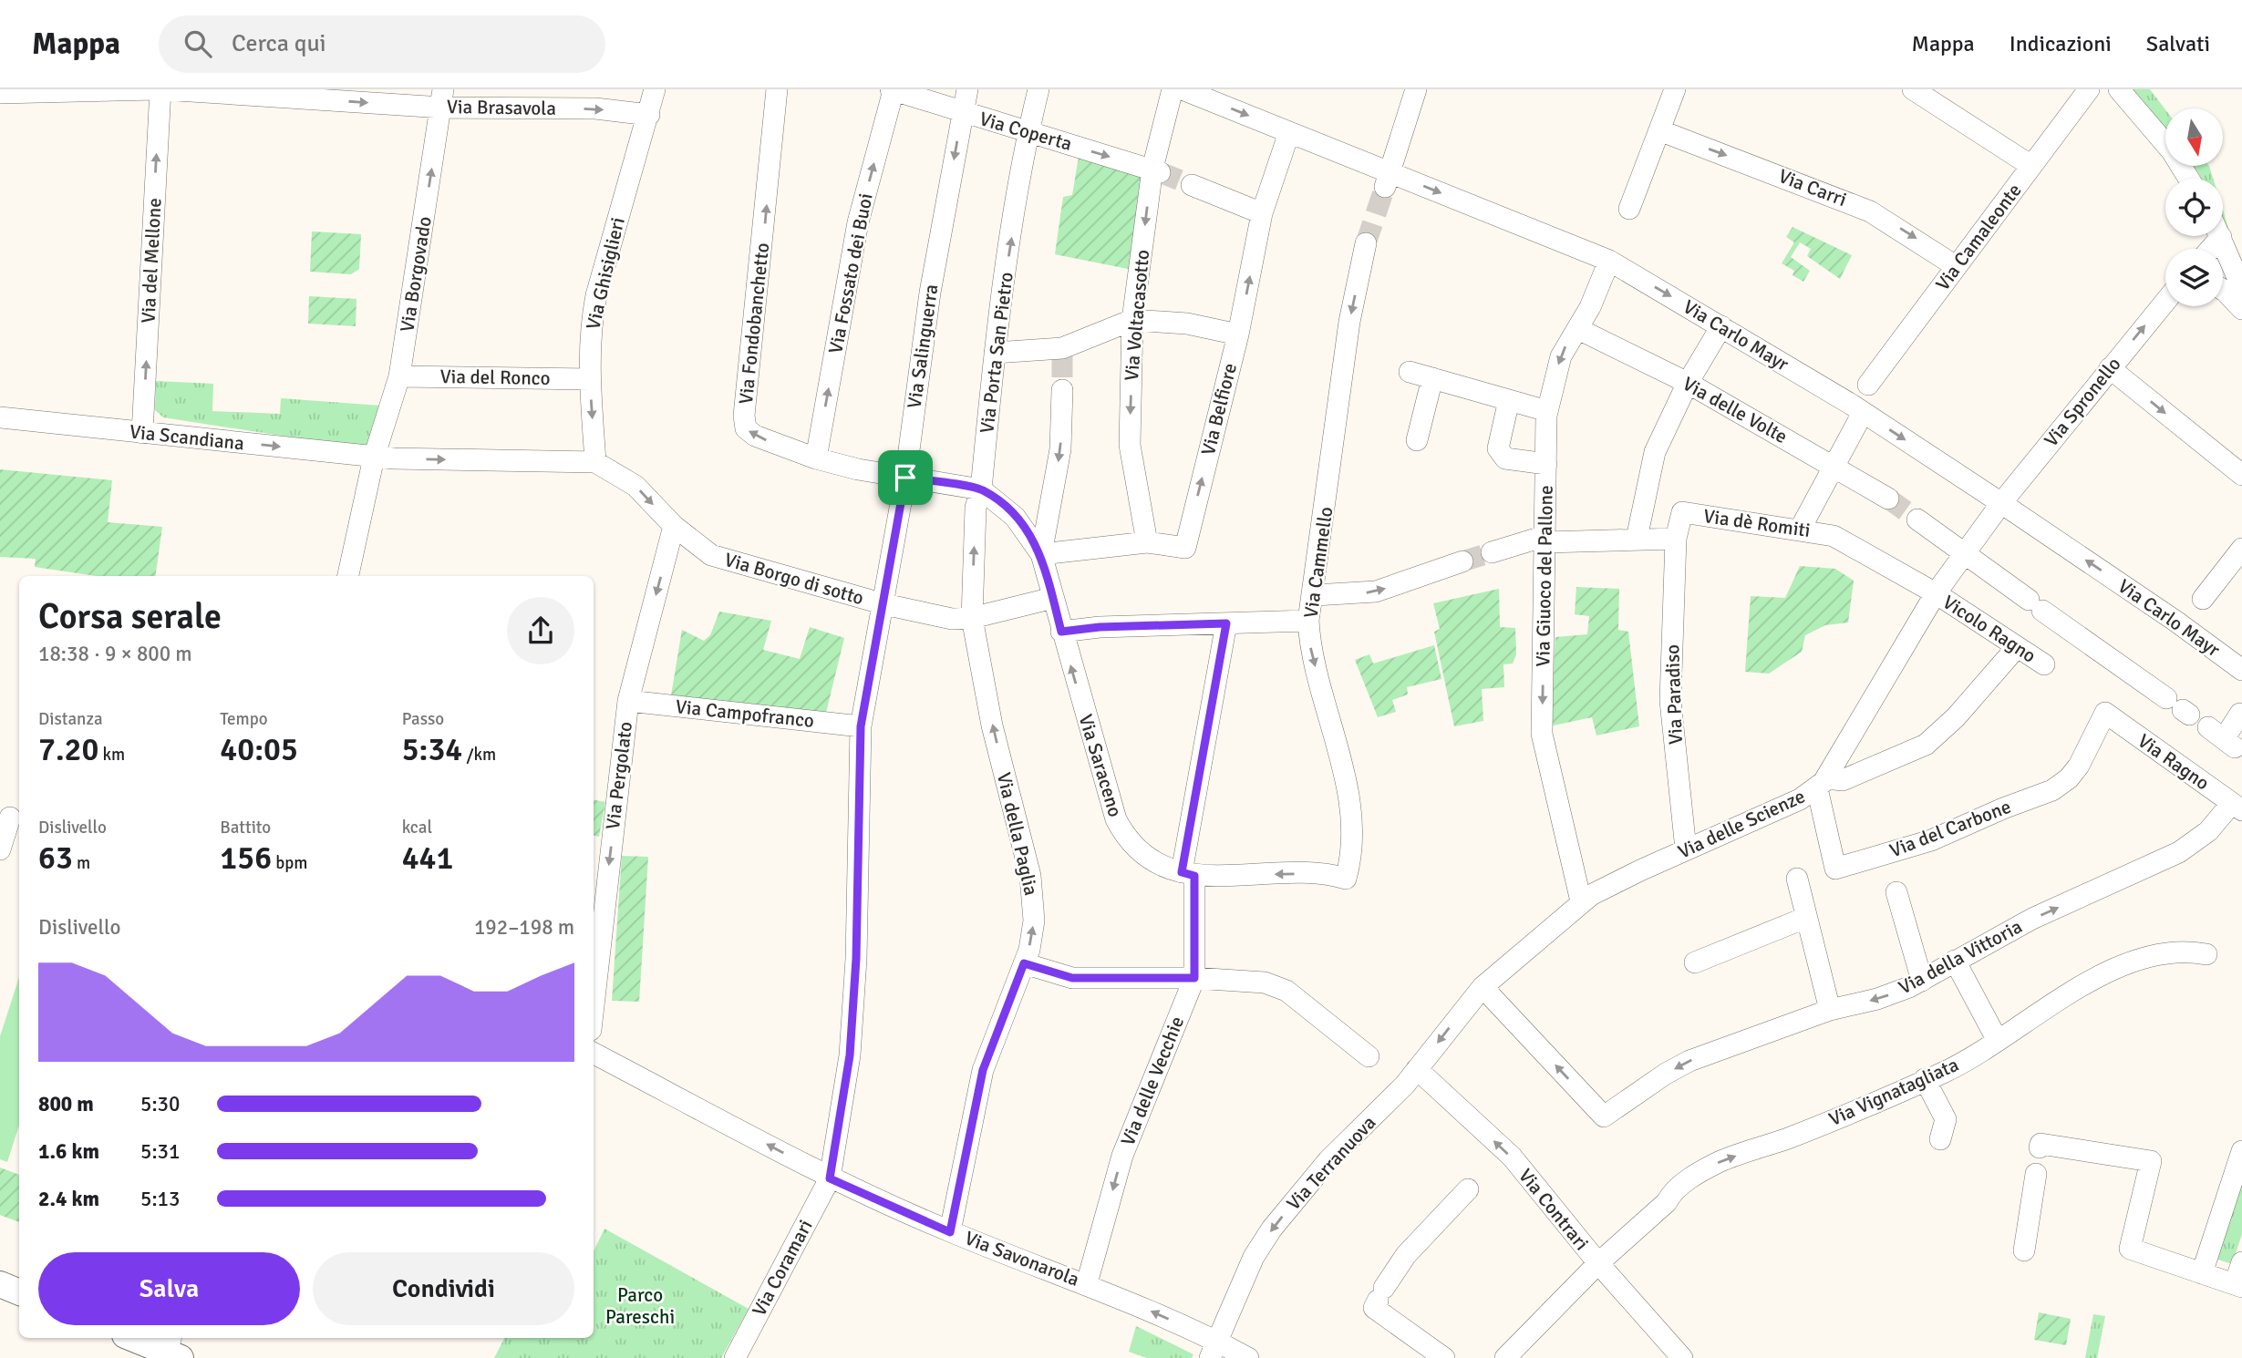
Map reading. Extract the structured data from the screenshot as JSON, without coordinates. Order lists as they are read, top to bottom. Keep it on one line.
{"streets":{"street":["Via Brasavola","Via Coperta","Via Carri","Via Camaleonte","Via del Mellone","Via Ghisiglieri","Via Fossato dei Buoi","Via Borgovado","Via Voltacasotto","Via Fondobanchetto","Via Carlo Mayr","Via Salinguerra","Via Porta San Pietro","Via del Ronco","Via Spronello","Via Belfiore","Via delle Volte","Via Scandiana","Via dè Romiti","Via Cammello","Via Giuoco del Pallone","Via Borgo di sotto","Vicolo Ragno","Via Paradiso","Via Campofranco","Via Ragno","Via Saraceno","Via Pergolato","Via delle Scienze","Via del Carbone","Via della Paglia","Via della Vittoria","Via delle Vecchie","Via Vignatagliata","Via Terranuova","Via Contrari","Via Savonarola","Via Coramari"]},"crossings":[["Via Brasavola","Via del Mellone"],["Via Brasavola","Via Ghisiglieri"],["Via Brasavola","Via Borgovado"],["Via Coperta","Via Fossato dei Buoi"],["Via Coperta","Via Voltacasotto"],["Via Coperta","Via Salinguerra"],["Via Coperta","Via Porta San Pietro"],["Via Carri","Via Camaleonte"],["Via Camaleonte","Via Carlo Mayr"],["Via Camaleonte","Via delle Volte"],["Via Camaleonte","Via dè Romiti"],["Via del Mellone","Via Scandiana"],["Via Ghisiglieri","Via del Ronco"],["Via Ghisiglieri","Via Borgo di sotto"],["Via Fossato dei Buoi","Via Fondobanchetto"],["Via Borgovado","Via del Ronco"],["Via Borgovado","Via Scandiana"],["Via Borgovado","Via Borgo di sotto"],["Via Voltacasotto","Via Belfiore"],["Via Fondobanchetto","Via Salinguerra"],["Via Fondobanchetto","Via Porta San Pietro"],["Via Fondobanchetto","Via Saraceno"],["Via Carlo Mayr","Via Spronello"],["Via Carlo Mayr","Via Belfiore"],["Via Carlo Mayr","Via Giuoco del Pallone"],["Via Carlo Mayr","Via delle Scienze"],["Via Salinguerra","Via Borgo di sotto"],["Via Salinguerra","Via Campofranco"],["Via Salinguerra","Via Coramari"],["Via Porta San Pietro","Via Borgo di sotto"],["Via Porta San Pietro","Via Saraceno"],["Via Porta San Pietro","Via della Paglia"],["Via Spronello","Via delle Scienze"],["Via Belfiore","Via Saraceno"],["Via delle Volte","Via Giuoco del Pallone"],["Via Scandiana","Via Borgo di sotto"],["Via dè Romiti","Vicolo Ragno"],["Via dè Romiti","Via Paradiso"],["Via dè Romiti","Via delle Scienze"],["Via Cammello","Via Saraceno"],["Via Giuoco del Pallone","Via delle Scienze"],["Via Borgo di sotto","Via Saraceno"],["Via Borgo di sotto","Via Pergolato"],["Via Borgo di sotto","Via della Paglia"],["Vicolo Ragno","Via delle Scienze"],["Via Paradiso","Via delle Scienze"],["Via Campofranco","Via Pergolato"],["Via Campofranco","Via Coramari"],["Via Ragno","Via del Carbone"],["Via Ragno","Via della Vittoria"],["Via Saraceno","Via delle Vecchie"],["Via delle Scienze","Via del Carbone"],["Via delle Scienze","Via della Vittoria"],["Via delle Scienze","Via Terranuova"],["Via della Paglia","Via Savonarola"],["Via della Vittoria","Via Terranuova"],["Via delle Vecchie","Via Savonarola"],["Via Vignatagliata","Via Contrari"],["Via Terranuova","Via Contrari"],["Via Terranuova","Via Savonarola"],["Via Savonarola","Via Coramari"]],"one_way":["Via Brasavola","Via Coperta","Via del Mellone","Via Fossato dei Buoi","Via Borgovado","Via Fondobanchetto","Via Salinguerra","Via Porta San Pietro","Via Belfiore","Via Scandiana","Via Cammello","Via Giuoco del Pallone","Via Borgo di sotto","Via Saraceno","Via Pergolato","Via della Paglia","Via delle Vecchie","Via Vignatagliata","Via Terranuova","Via Contrari","Via Savonarola"],"parks":["Parco Pareschi"],"north":"bottom","page":{"header":"Mappa","search":"Cerca qui","nav":["Mappa","Indicazioni","Salvati"],"heading":["Corsa serale","18:38 · 9 × 800 m"],"stats":[["Distanza","7.20 km"],["Tempo","40:05"],["Passo","5:34 /km"],["Dislivello","63 m"],["Battito","156 bpm"],["kcal","441"]],"chart":["Dislivello","192–198 m"],"list":[{"name":"800 m","note":"5:30"},{"name":"1.6 km","note":"5:31"},{"name":"2.4 km","note":"5:13"}],"buttons":["Salva","Condividi"]}}
